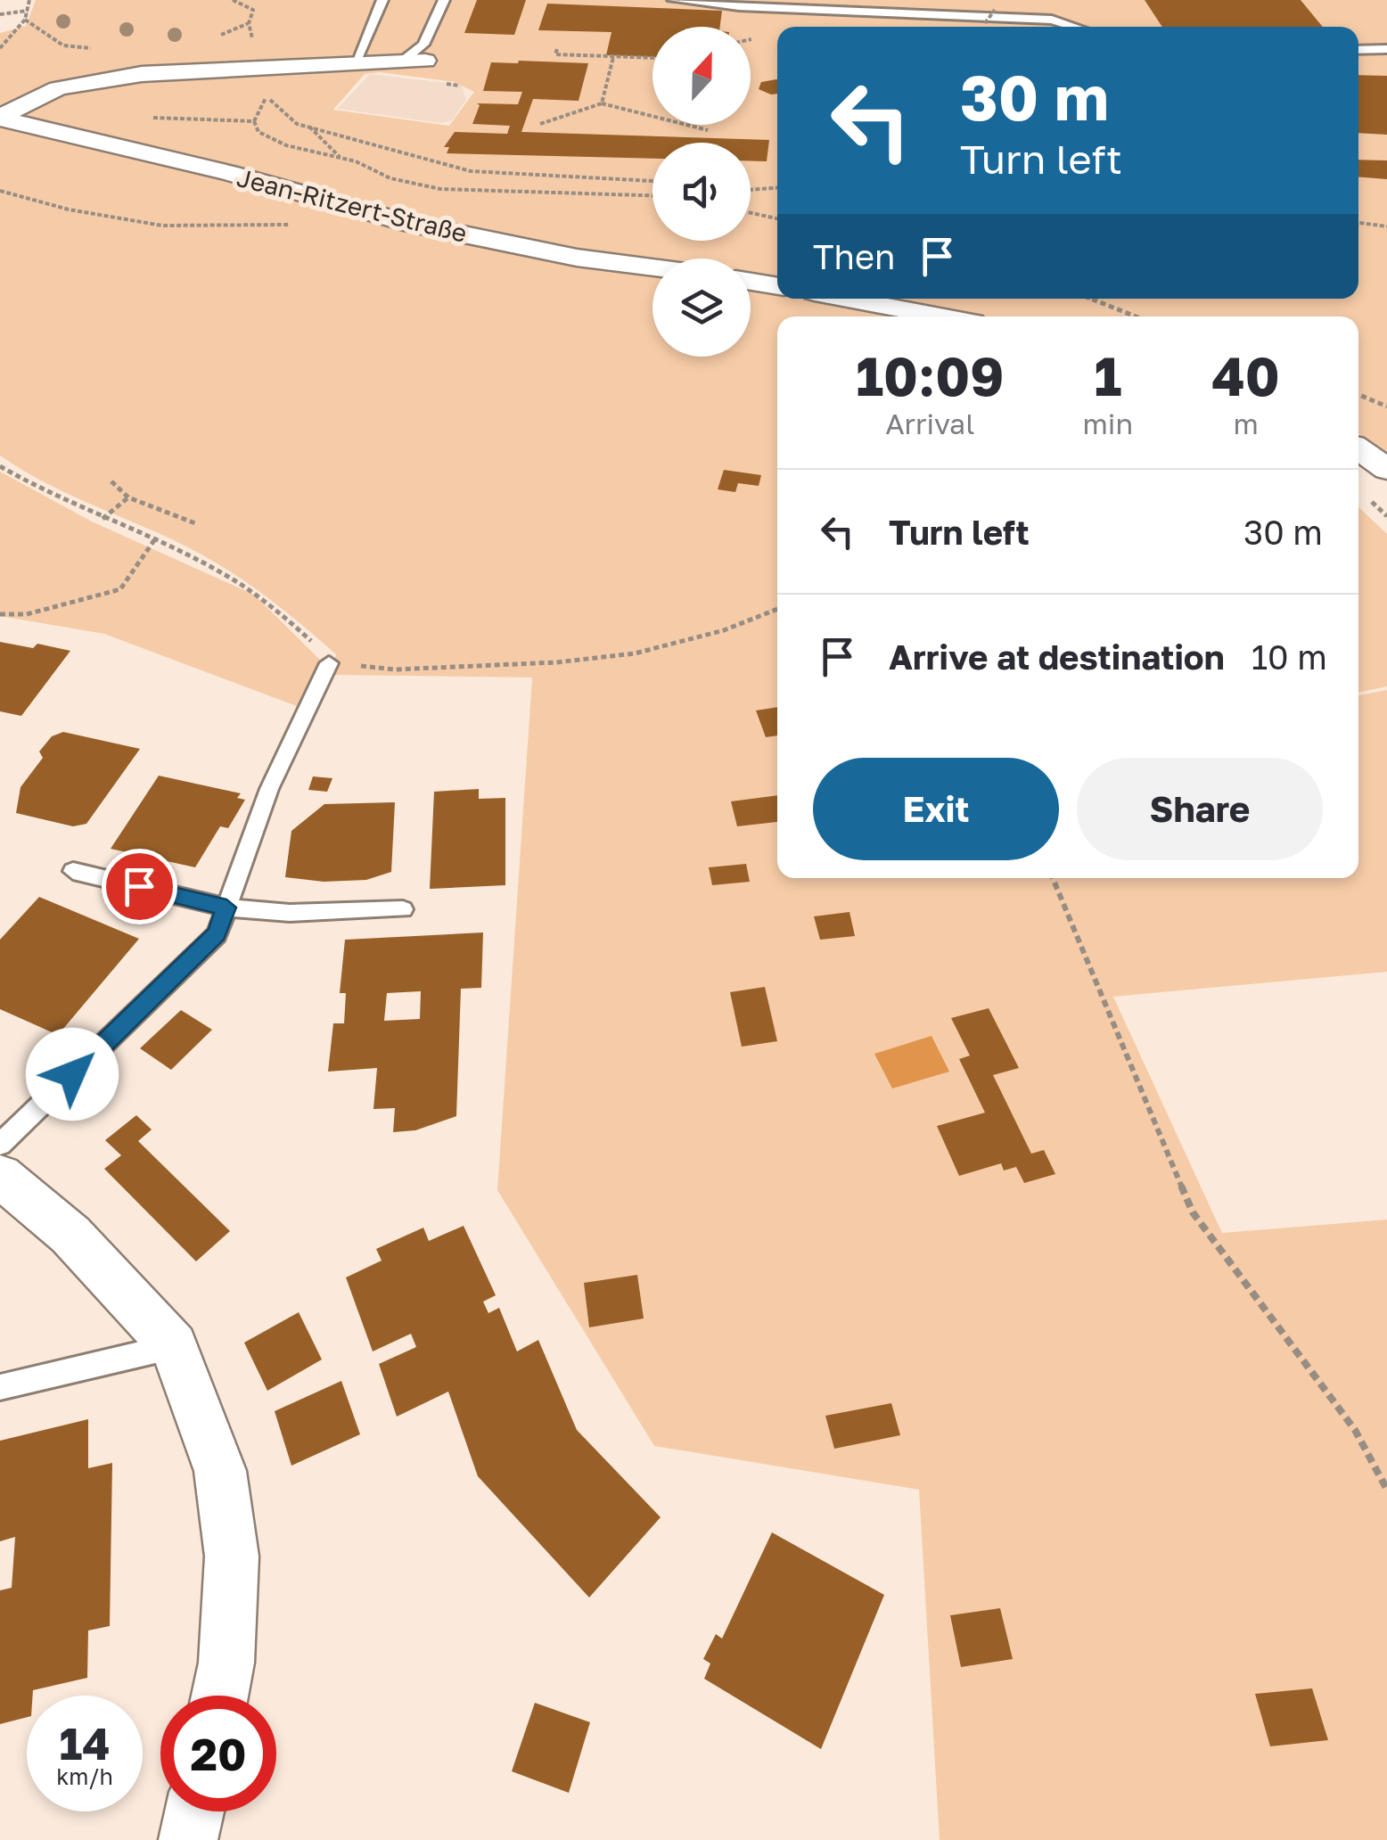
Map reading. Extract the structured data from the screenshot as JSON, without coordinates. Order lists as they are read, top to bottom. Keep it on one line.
{"streets":{"street":["Jean-Ritzert-Straße"]},"north":"top","page":{"turn":["30 m","Turn left"],"then":"Then","eta":["10:09","Arrival","1","min","40","m"],"list":[{"name":"Turn left","value":"30 m"},{"name":"Arrive at destination","value":"10 m"}],"buttons":["Exit","Share"],"speed":"14 km/h","limit":"20"}}
